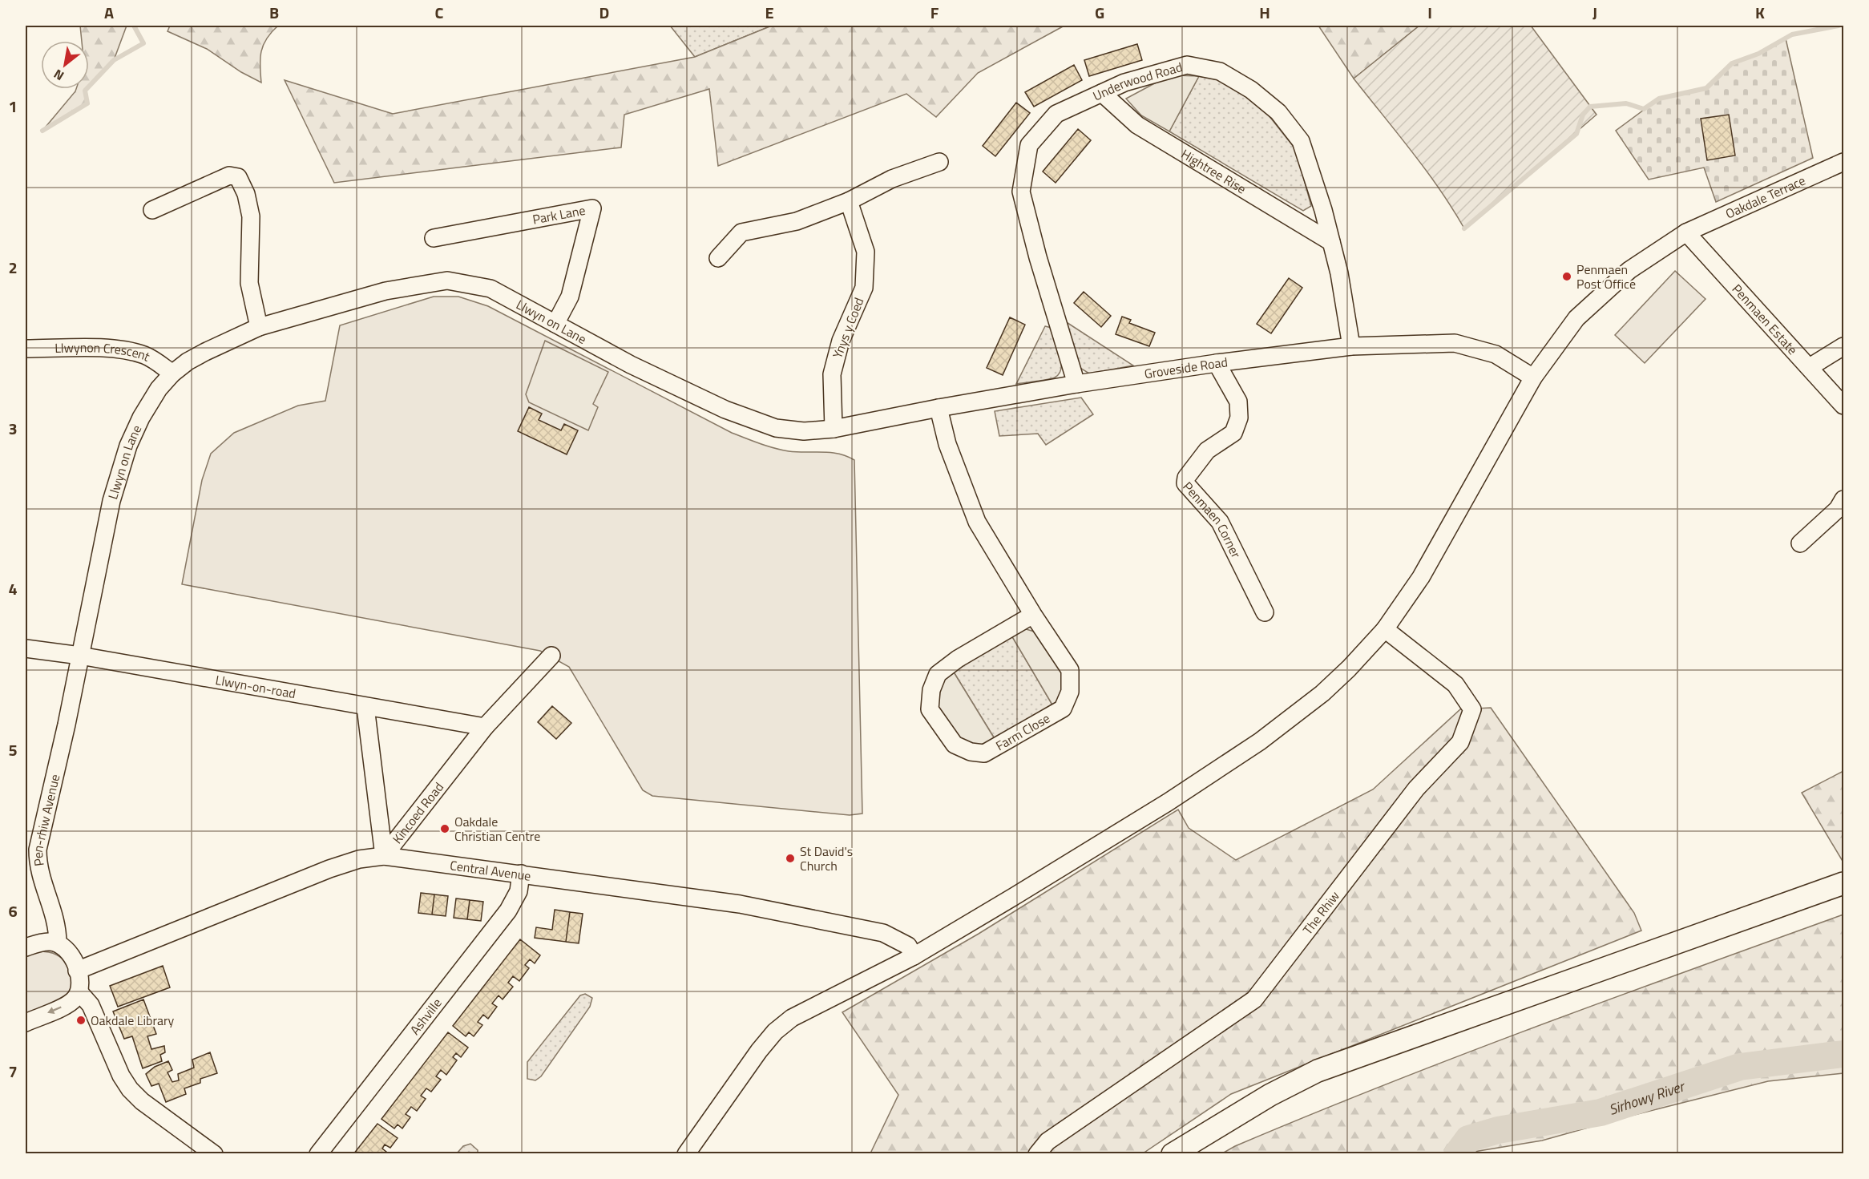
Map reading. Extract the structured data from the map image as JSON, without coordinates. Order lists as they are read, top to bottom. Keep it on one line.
{"streets":{"street":["Underwood Road","Hightree Rise","Oakdale Terrace","Park Lane","Penmaen Estate","Llwyn on Lane","Ynys y Coed","Llwynon Crescent","Groveside Road","Penmaen Corner","Llwyn-on-road","Farm Close","Kincoed Road","Pen-rhiw Avenue","Central Avenue","The Rhiw","Ashville"]},"crossings":[["Underwood Road","Hightree Rise"],["Underwood Road","Groveside Road"],["Oakdale Terrace","Penmaen Estate"],["Oakdale Terrace","Groveside Road"],["Oakdale Terrace","Central Avenue"],["Oakdale Terrace","The Rhiw"],["Park Lane","Llwyn on Lane"],["Llwyn on Lane","Ynys y Coed"],["Llwyn on Lane","Llwynon Crescent"],["Llwyn on Lane","Groveside Road"],["Llwyn on Lane","Llwyn-on-road"],["Llwyn on Lane","Pen-rhiw Avenue"],["Ynys y Coed","Groveside Road"],["Groveside Road","Penmaen Corner"],["Groveside Road","Farm Close"],["Llwyn-on-road","Kincoed Road"],["Llwyn-on-road","Pen-rhiw Avenue"],["Kincoed Road","Central Avenue"],["Central Avenue","Ashville"]],"water":["Sirhowy River"],"places":["Penmaen Post Office","Oakdale Christian Centre","St David's Church","Oakdale Library"],"north":"bottom left","grid":{"columns":["A","B","C","D","E","F","G","H","I","J","K"],"rows":["1","2","3","4","5","6","7"]}}
